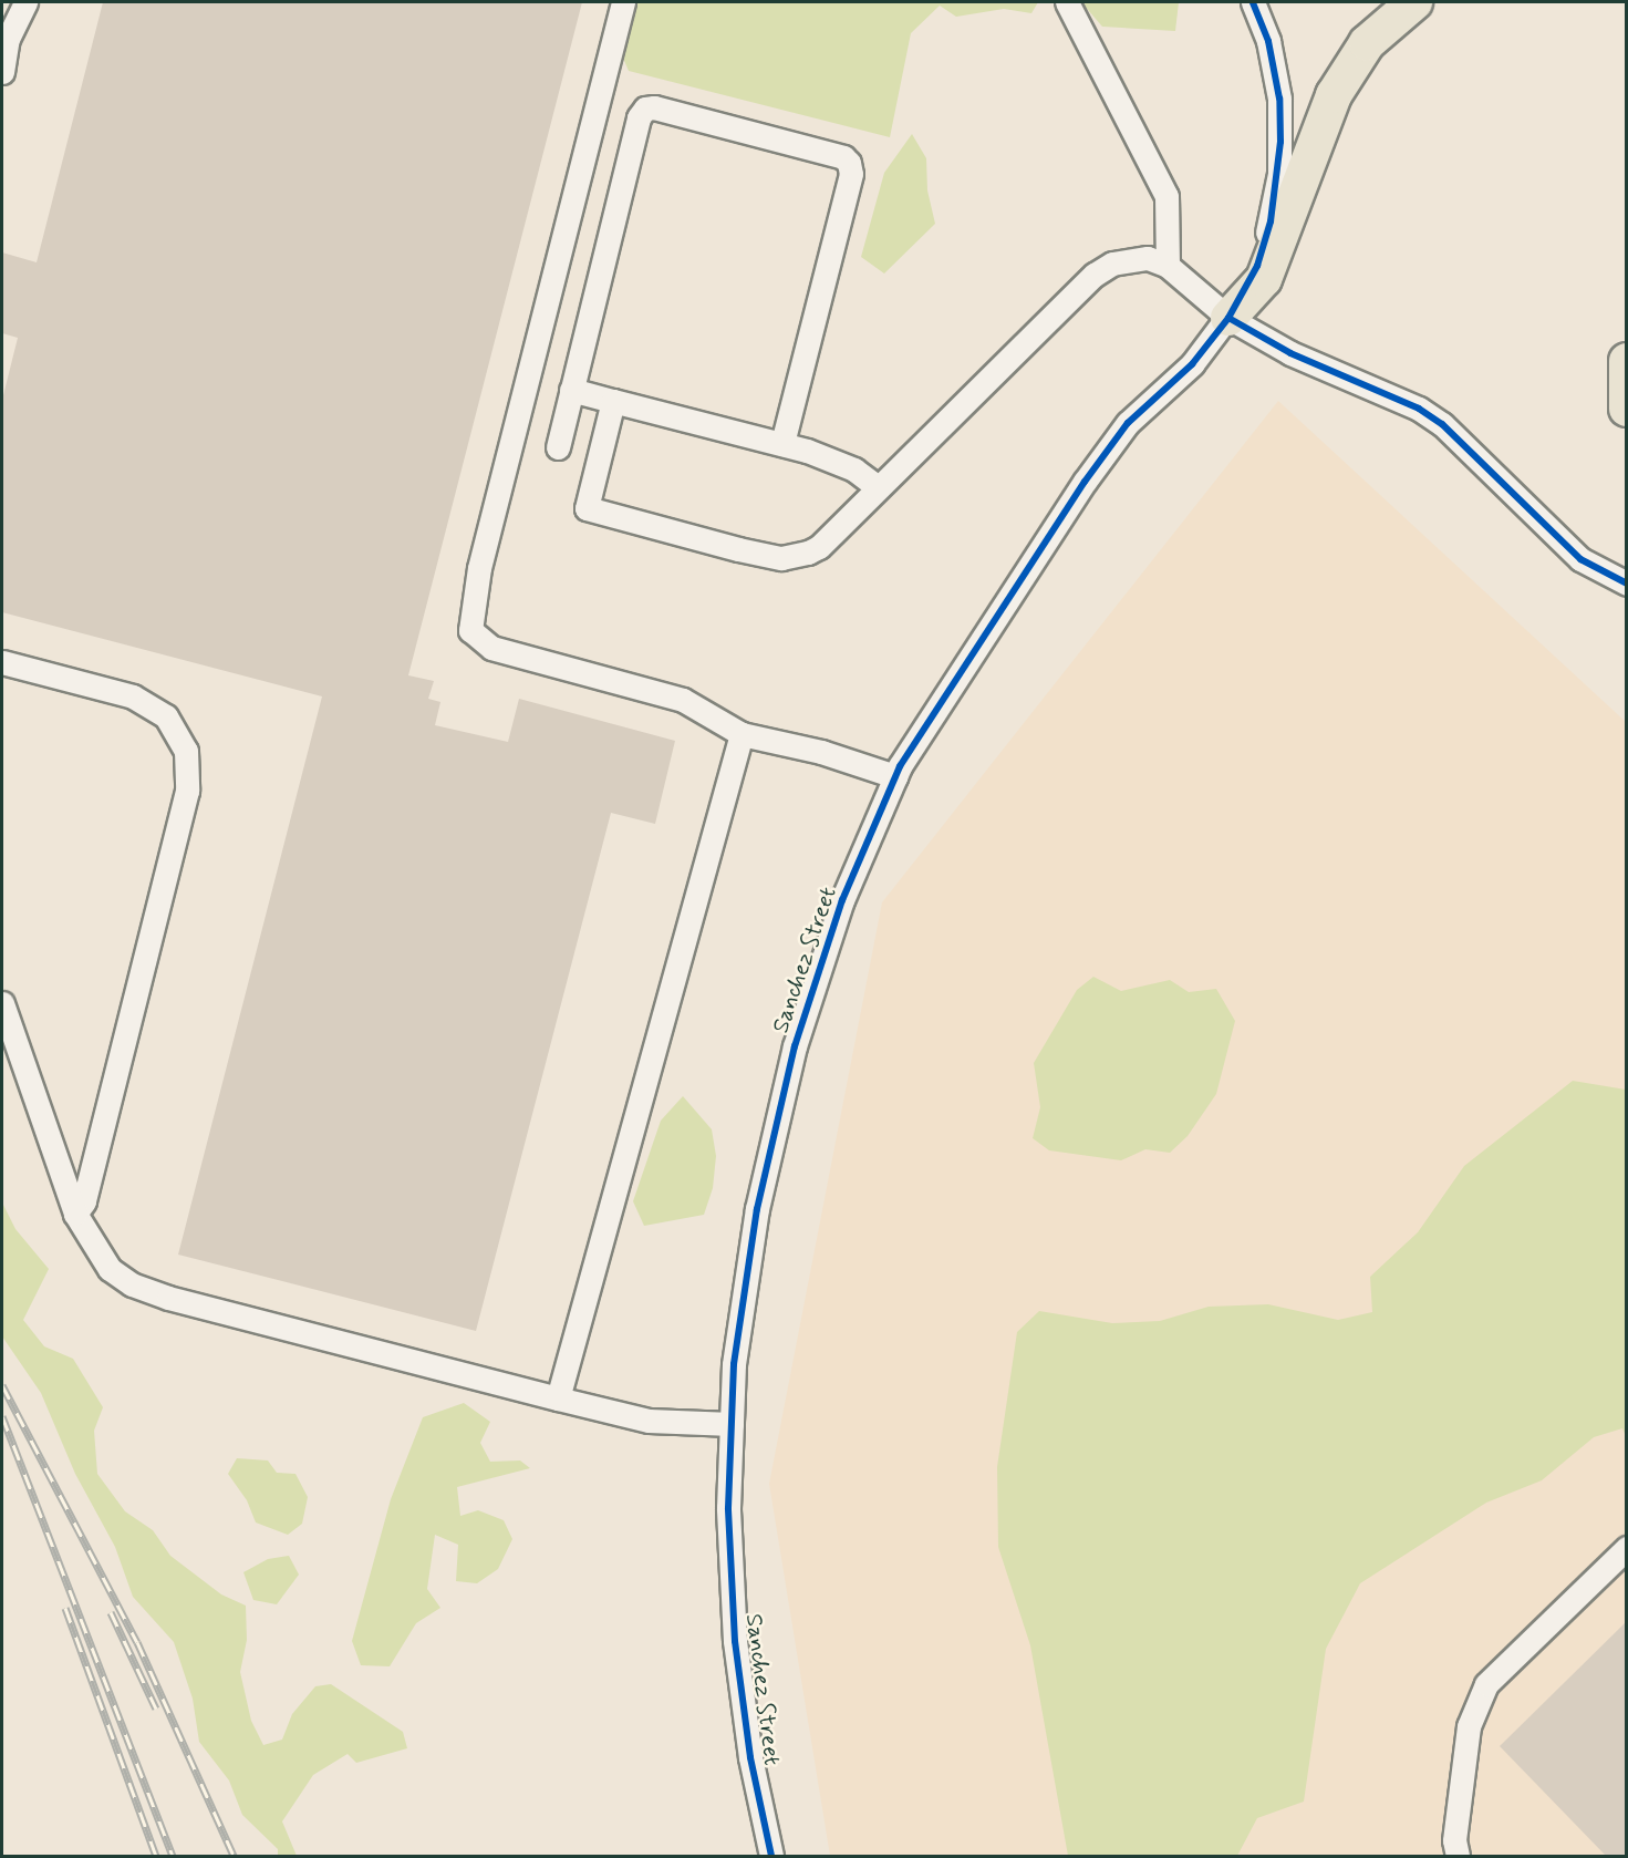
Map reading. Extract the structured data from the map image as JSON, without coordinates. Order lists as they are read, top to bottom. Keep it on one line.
{"streets":{"street":["Sanchez Street"]}}
